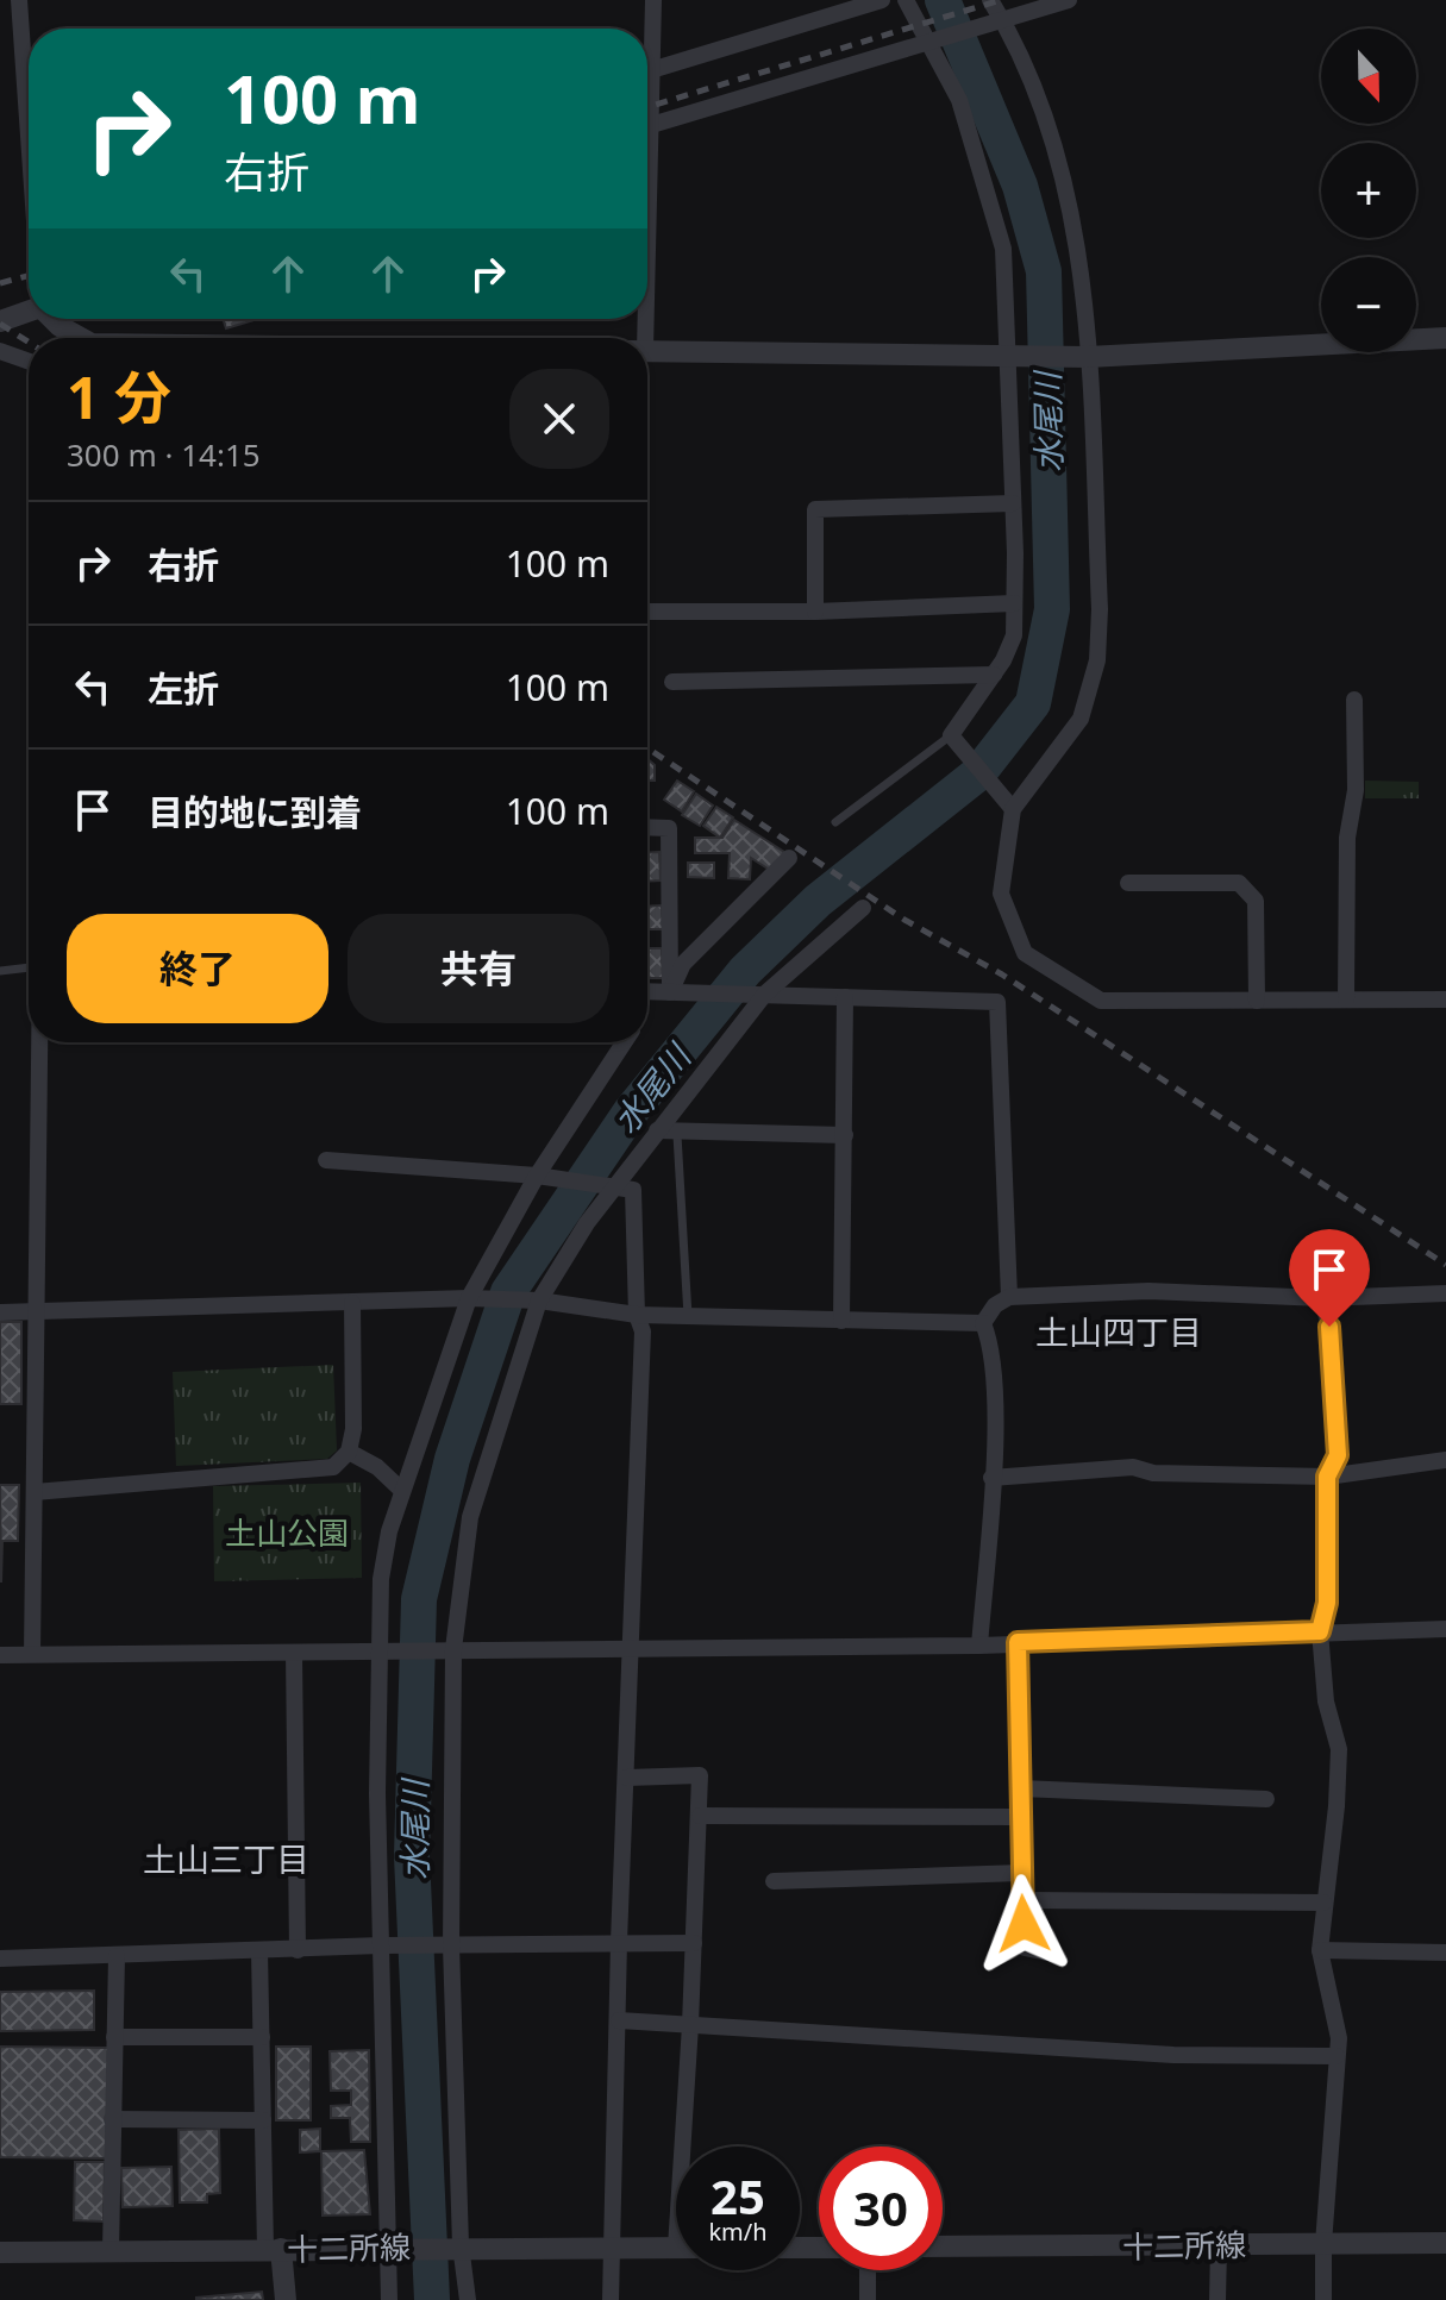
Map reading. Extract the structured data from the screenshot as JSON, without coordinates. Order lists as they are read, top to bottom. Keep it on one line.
{"streets":{"street":["十二所線"]},"districts":["土山四丁目","土山三丁目"],"water":["水尾川"],"parks":["土山公園"],"north":"bottom","page":{"map_buttons":["+","−"],"turn":["100 m","右折"],"heading":["1 分","300 m · 14:15"],"list":[{"name":"右折","value":"100 m"},{"name":"左折","value":"100 m"},{"name":"目的地に到着","value":"100 m"}],"buttons":["終了","共有"],"speed":"25 km/h","limit":"30"}}
